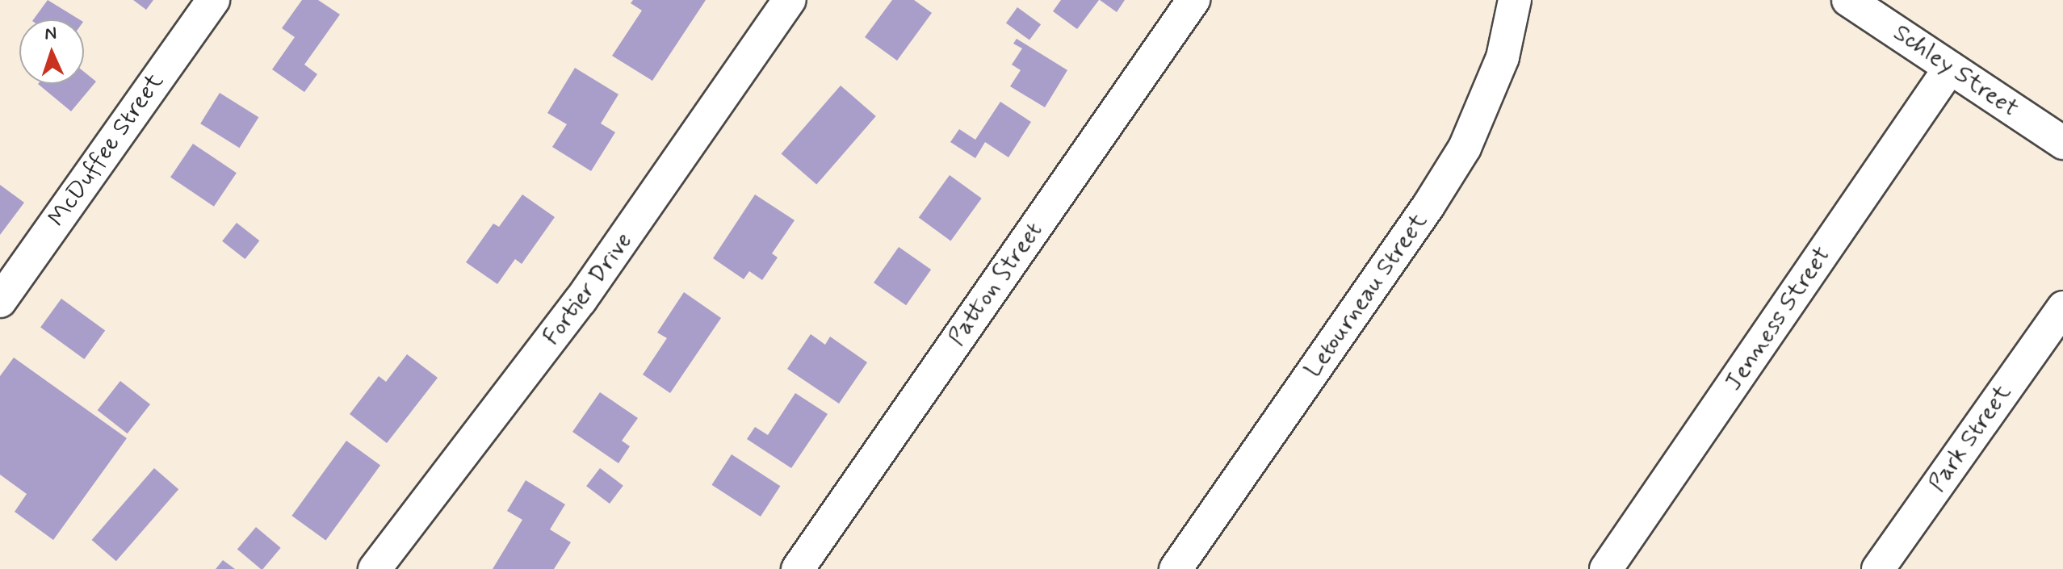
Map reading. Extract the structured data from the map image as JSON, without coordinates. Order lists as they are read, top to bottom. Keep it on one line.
{"streets":{"street":["Schley Street","McDuffee Street","Patton Street","Fortier Drive","Letourneau Street","Jenness Street","Park Street"]},"crossings":[["Schley Street","Jenness Street"]],"north":"top"}
